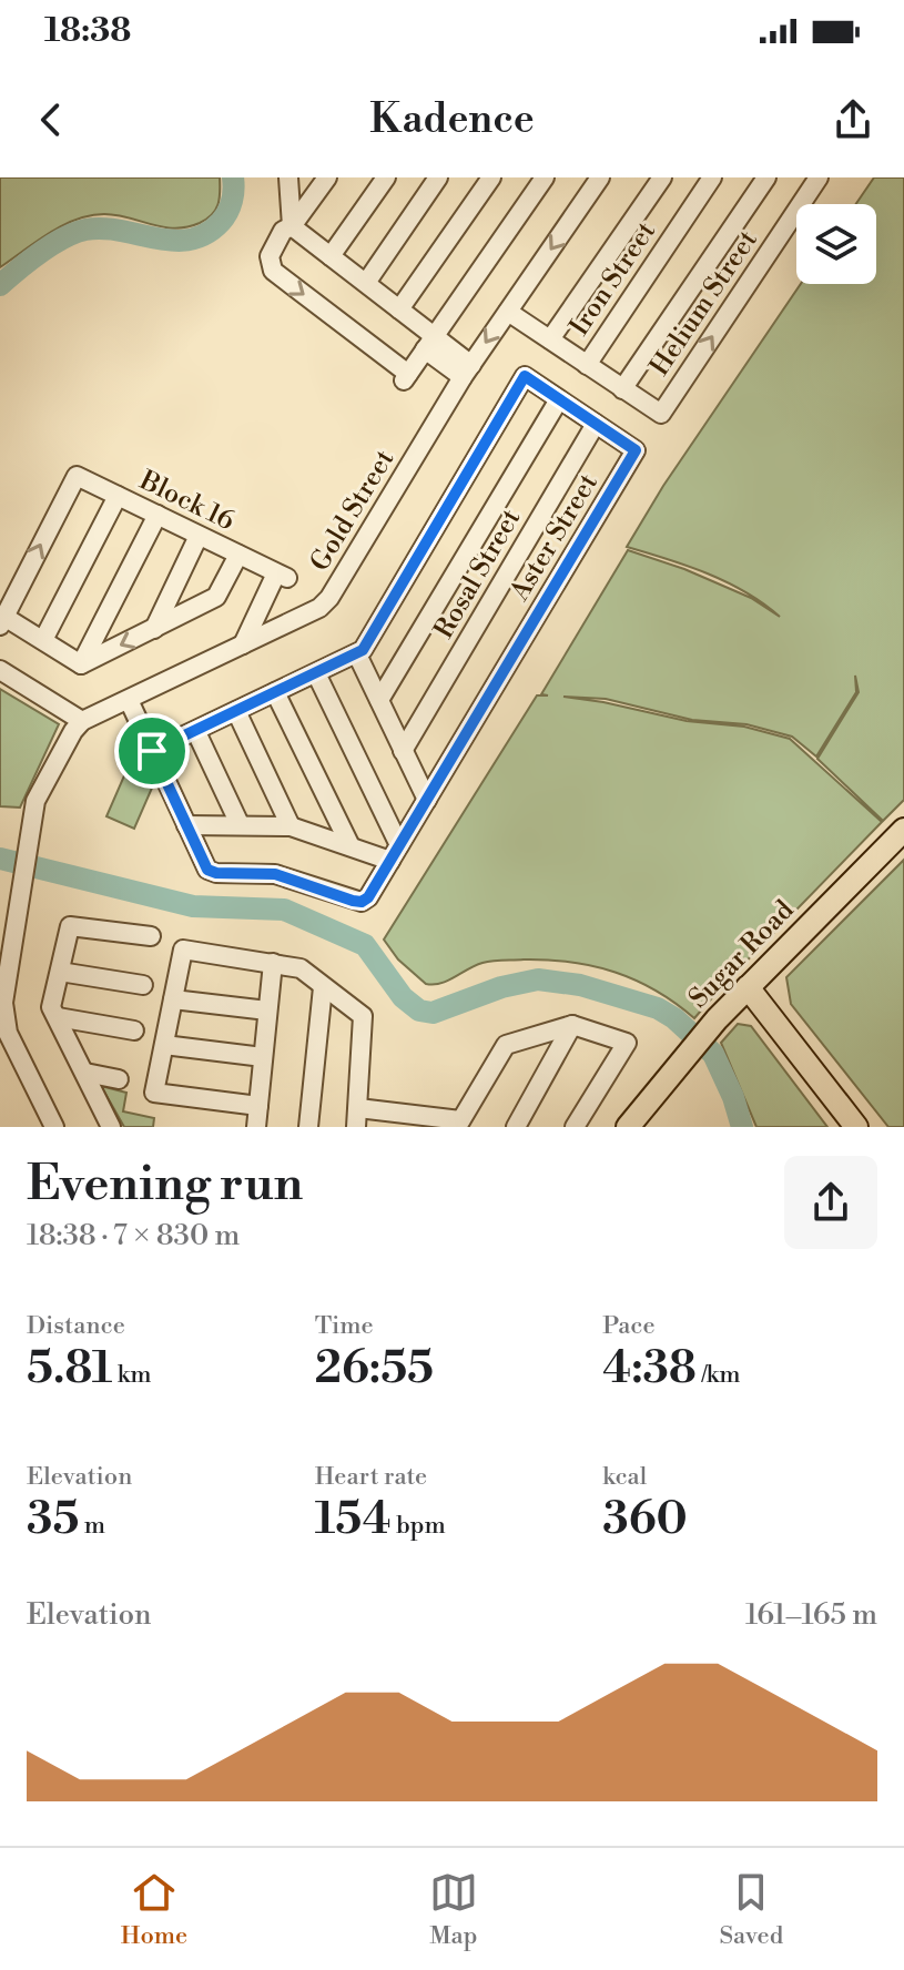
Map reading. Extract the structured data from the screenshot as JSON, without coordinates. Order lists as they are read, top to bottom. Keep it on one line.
{"streets":{"main road":["Sugar Road"],"street":["Iron Street","Helium Street","Block 16","Gold Street","Aster Street","Rosal Street"]},"crossings":[["Block 16","Gold Street"],["Gold Street","Aster Street"],["Aster Street","Rosal Street"]],"page":{"status":"18:38","header":"Kadence","heading":["Evening run","18:38 · 7 × 830 m"],"stats":[["Distance","5.81 km"],["Time","26:55"],["Pace","4:38 /km"],["Elevation","35 m"],["Heart rate","154 bpm"],["kcal","360"]],"chart":["Elevation","161–165 m"],"tabs":["Home","Map","Saved"]}}
